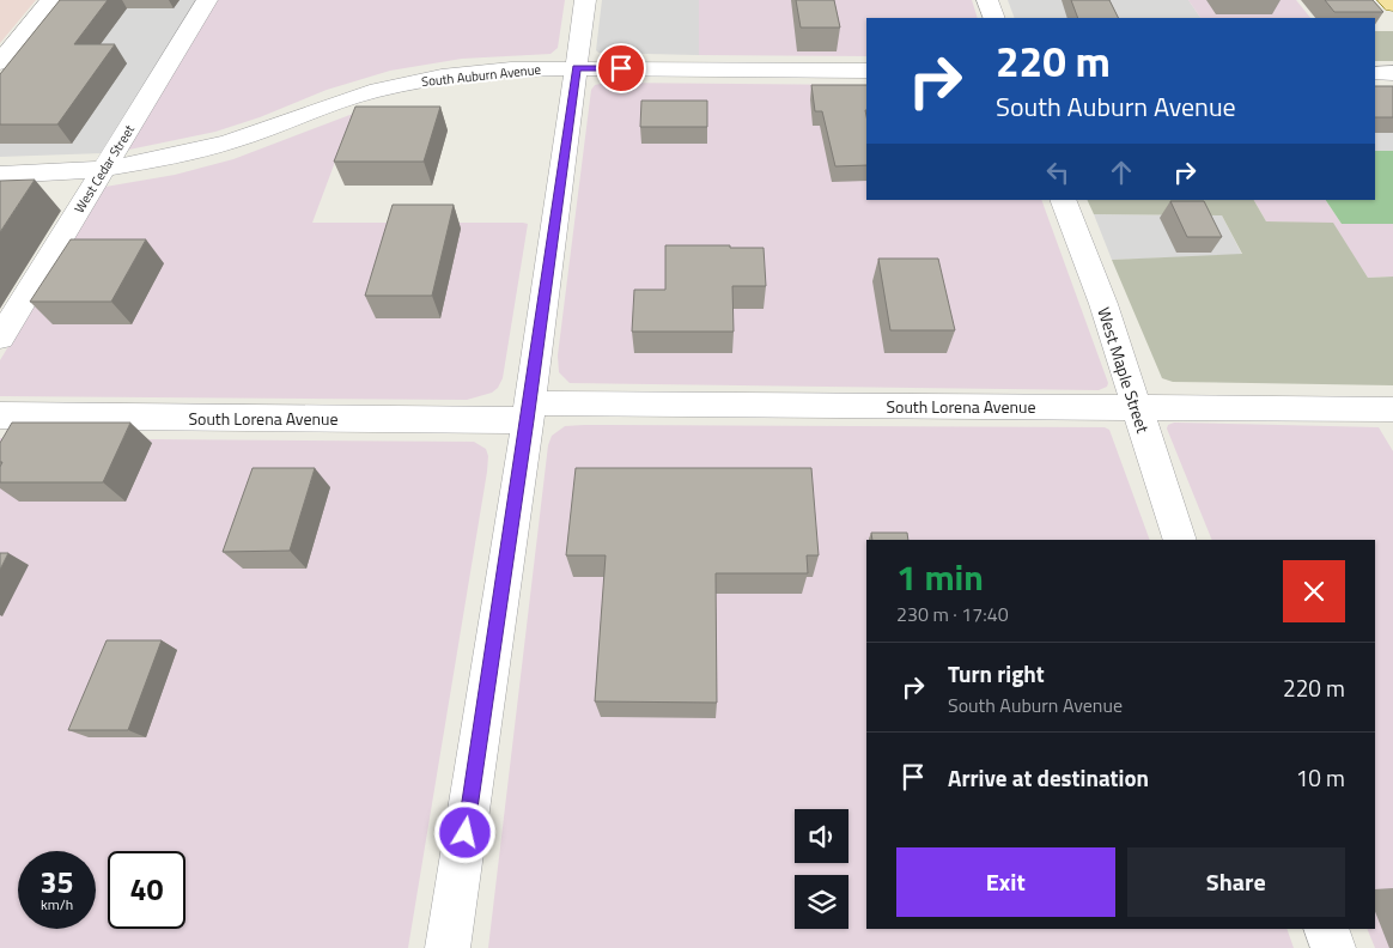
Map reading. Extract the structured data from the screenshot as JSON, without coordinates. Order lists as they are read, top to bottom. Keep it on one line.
{"streets":{"street":["South Auburn Avenue","West Cedar Street","West Maple Street","South Lorena Avenue"]},"crossings":[["South Auburn Avenue","West Cedar Street"],["West Maple Street","South Lorena Avenue"]],"page":{"turn":["220 m","South Auburn Avenue"],"heading":["1 min","230 m · 17:40"],"list":[{"name":"Turn right","note":"South Auburn Avenue","value":"220 m"},{"name":"Arrive at destination","value":"10 m"}],"buttons":["Exit","Share"],"speed":"35 km/h","limit":"40"}}
